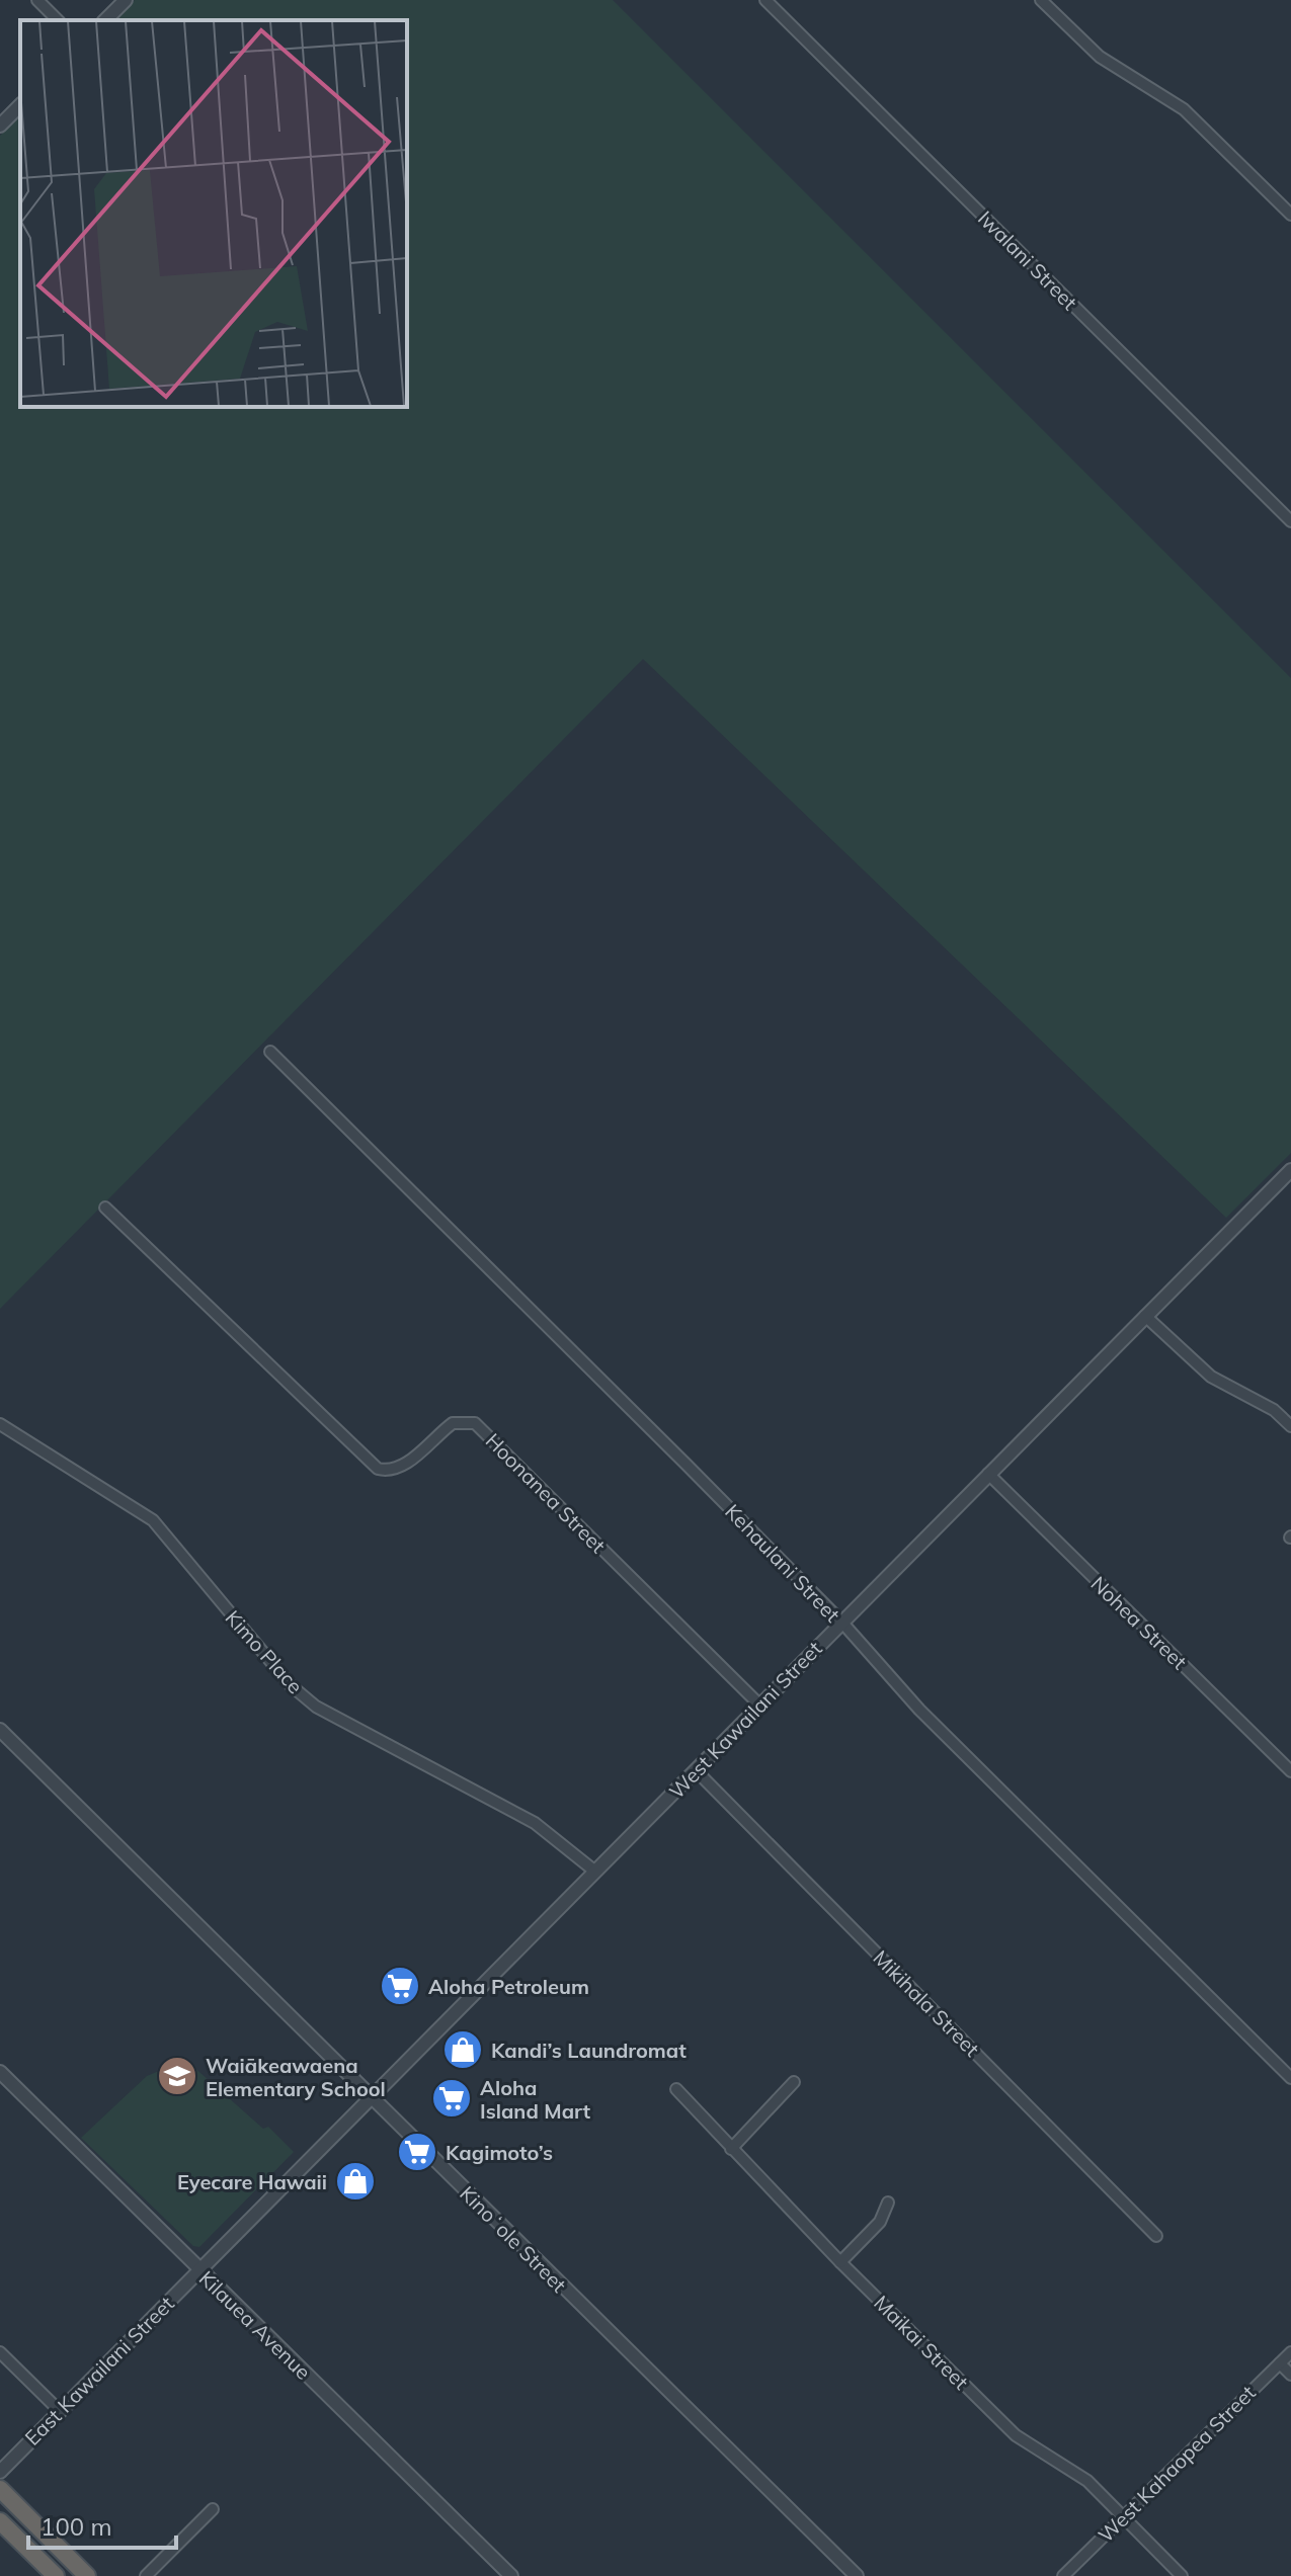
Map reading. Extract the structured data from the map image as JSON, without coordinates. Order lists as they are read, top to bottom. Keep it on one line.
{"streets":{"street":["Iwalani Street","Hoonanea Street","Kehaulani Street","Nohea Street","Kimo Place","West Kawailani Street","Mikihala Street","Kinoʻole Street","Kilauea Avenue","Maikai Street","East Kawailani Street","West Kahaopea Street"]},"crossings":[["Hoonanea Street","West Kawailani Street"],["Kehaulani Street","West Kawailani Street"],["Nohea Street","West Kawailani Street"],["Kimo Place","West Kawailani Street"],["West Kawailani Street","Mikihala Street"],["West Kawailani Street","Kinoʻole Street"],["West Kawailani Street","Kilauea Avenue"],["West Kawailani Street","East Kawailani Street"],["Kilauea Avenue","East Kawailani Street"],["Maikai Street","West Kahaopea Street"]],"places":{"supermarket":["Aloha Petroleum","Aloha Island Mart","Kagimoto’s"],"shop":["Kandi’s Laundromat","Eyecare Hawaii"],"school or university":["Waiākeawaena Elementary School"]},"scale_bar":"100 m"}
